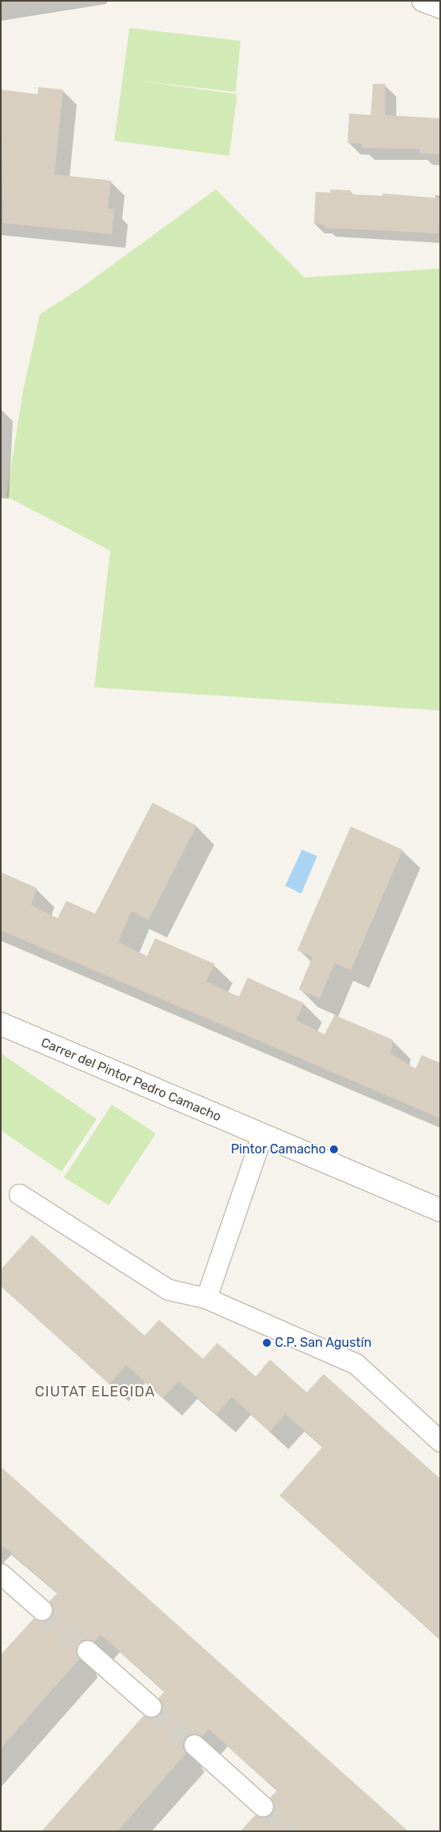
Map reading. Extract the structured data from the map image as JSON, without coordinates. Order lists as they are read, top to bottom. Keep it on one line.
{"streets":{"street":["Carrer del Pintor Pedro Camacho"]},"districts":["CIUTAT ELEGIDA"],"places":["Pintor Camacho","C.P. San Agustín"]}
